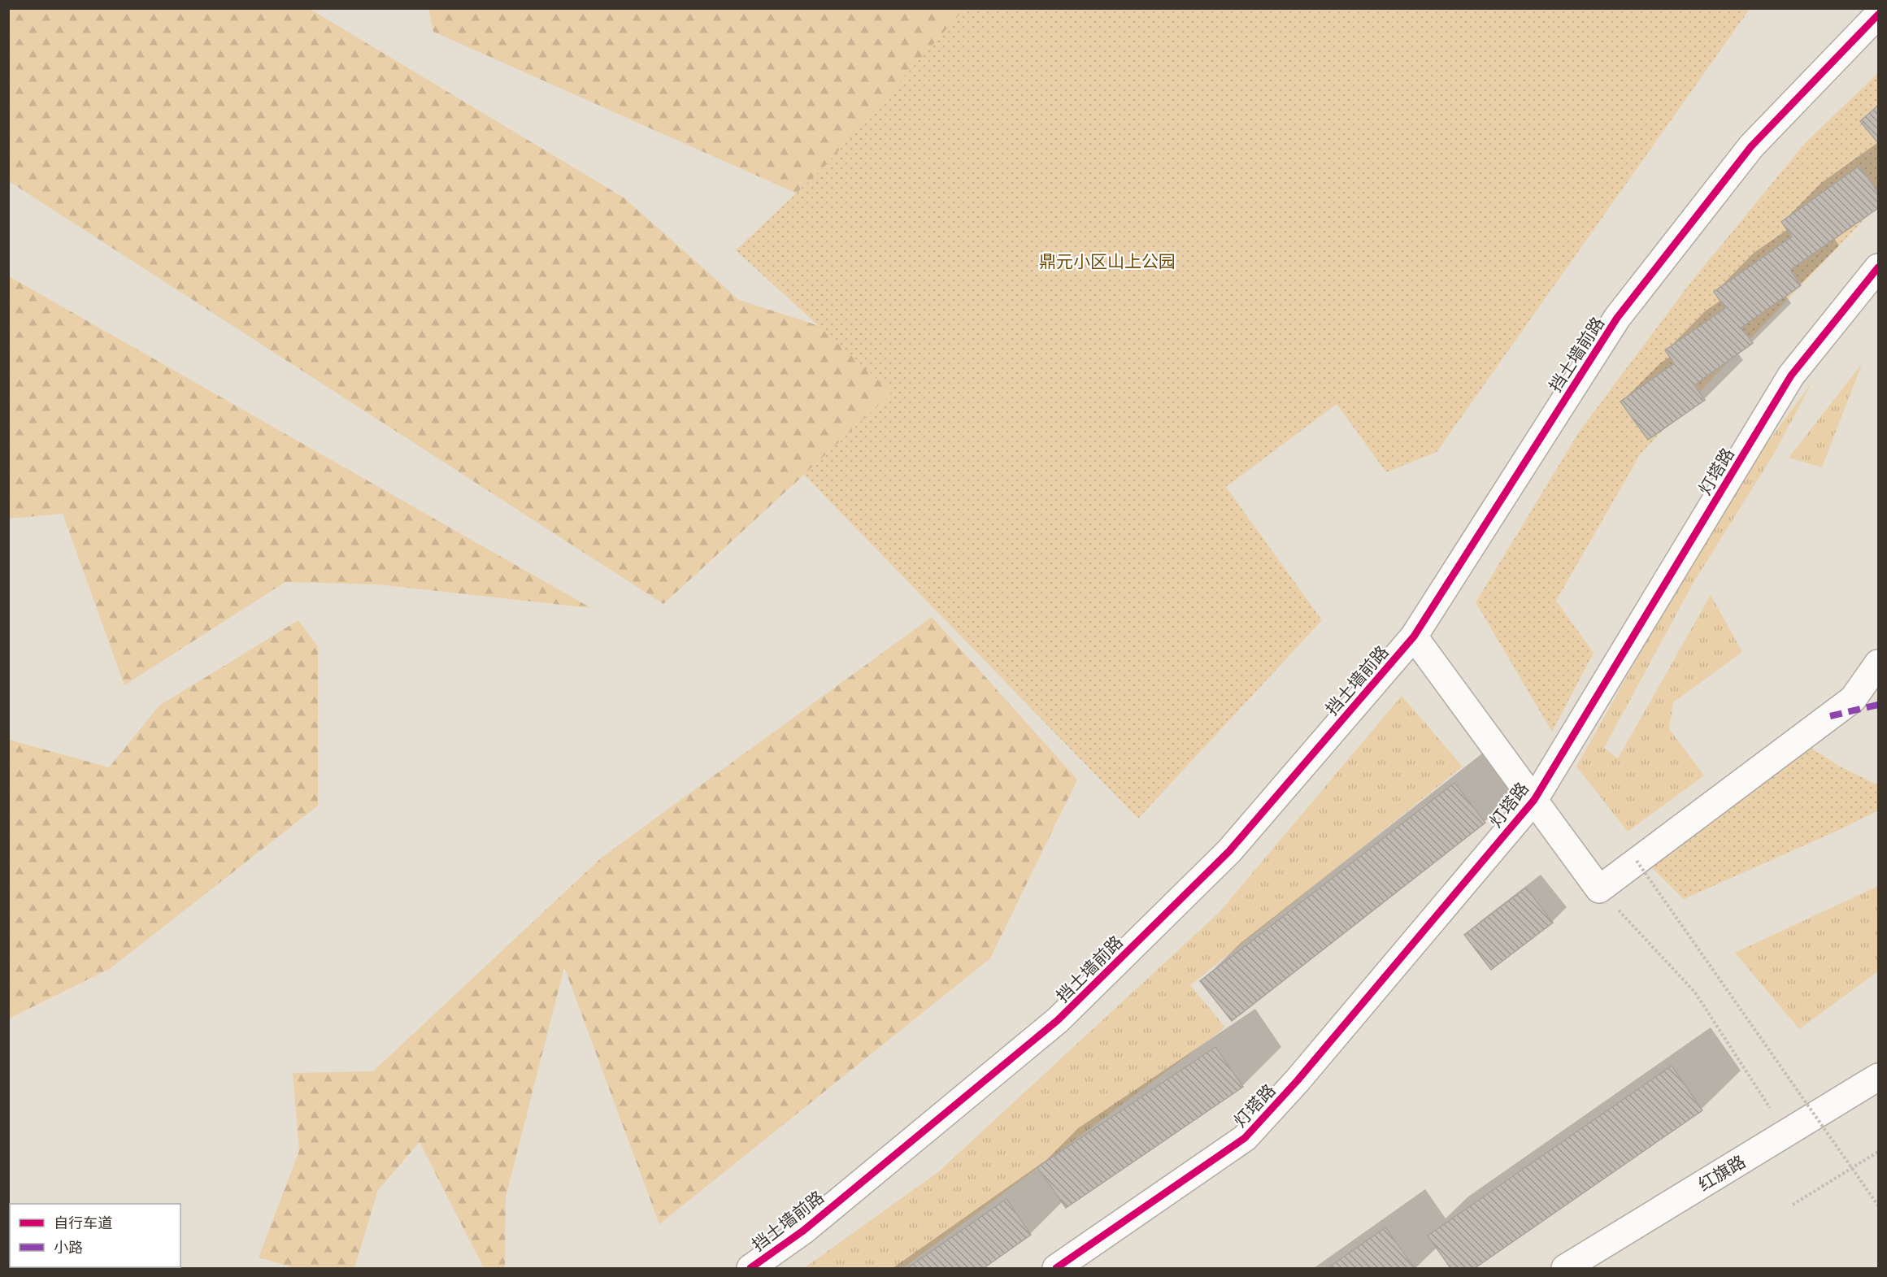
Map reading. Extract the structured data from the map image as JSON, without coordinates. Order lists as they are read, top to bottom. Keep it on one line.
{"streets":{"street":["挡土墙前路","灯塔路","红旗路"]},"parks":["鼎元小区山上公园"],"legend":["自行车道","小路"]}
